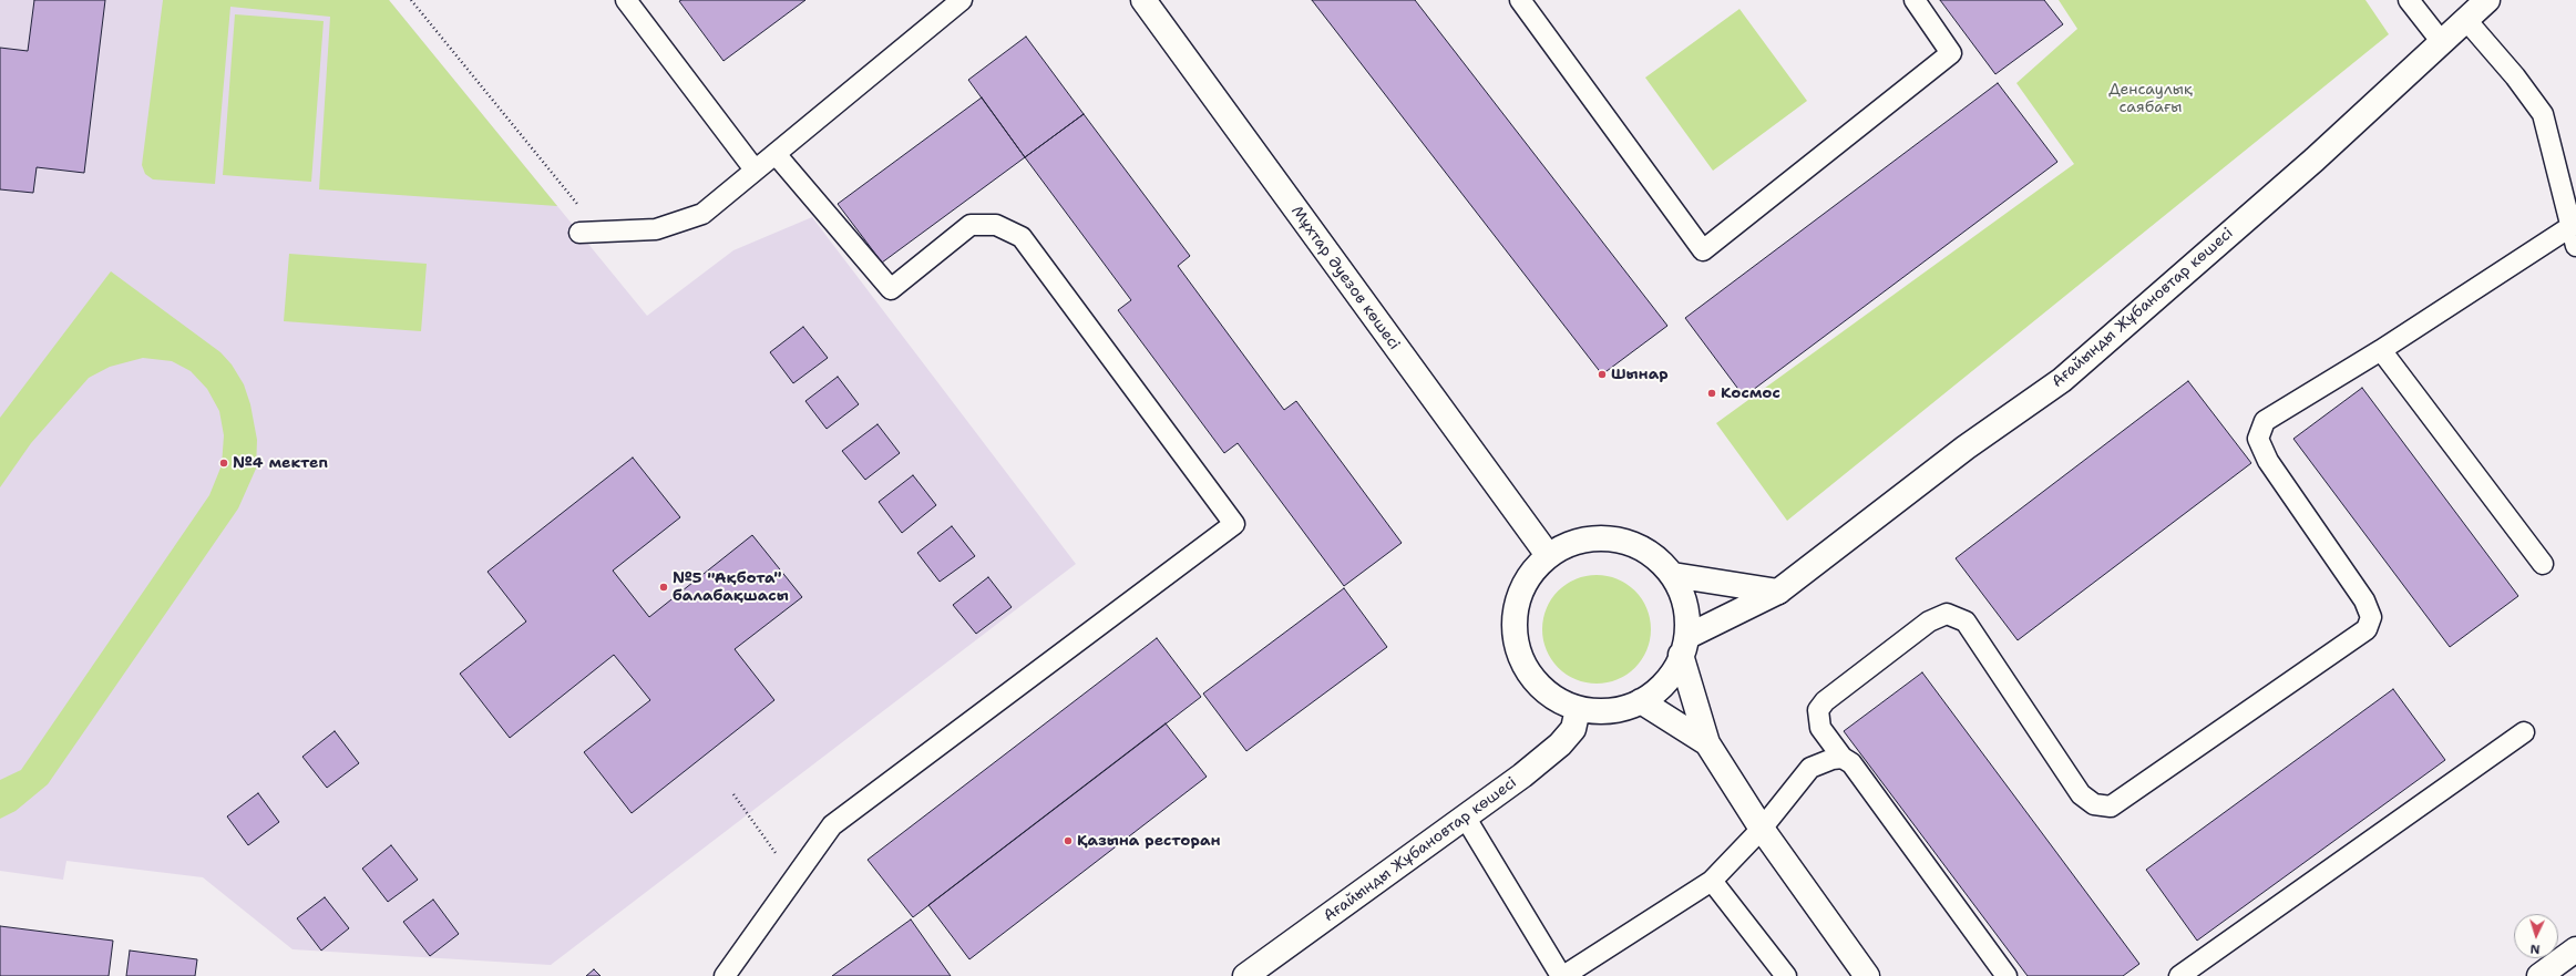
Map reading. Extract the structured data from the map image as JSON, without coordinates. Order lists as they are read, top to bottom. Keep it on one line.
{"streets":{"street":["Мұхтар Әуезов көшесі","Ағайынды Жұбановтар көшесі"]},"parks":["Денсаулық саябағы"],"places":["Шынар","Космос","№4 мектеп","№5 \"Ақбота\" балабақшасы","Қазына ресторан"],"north":"bottom"}
